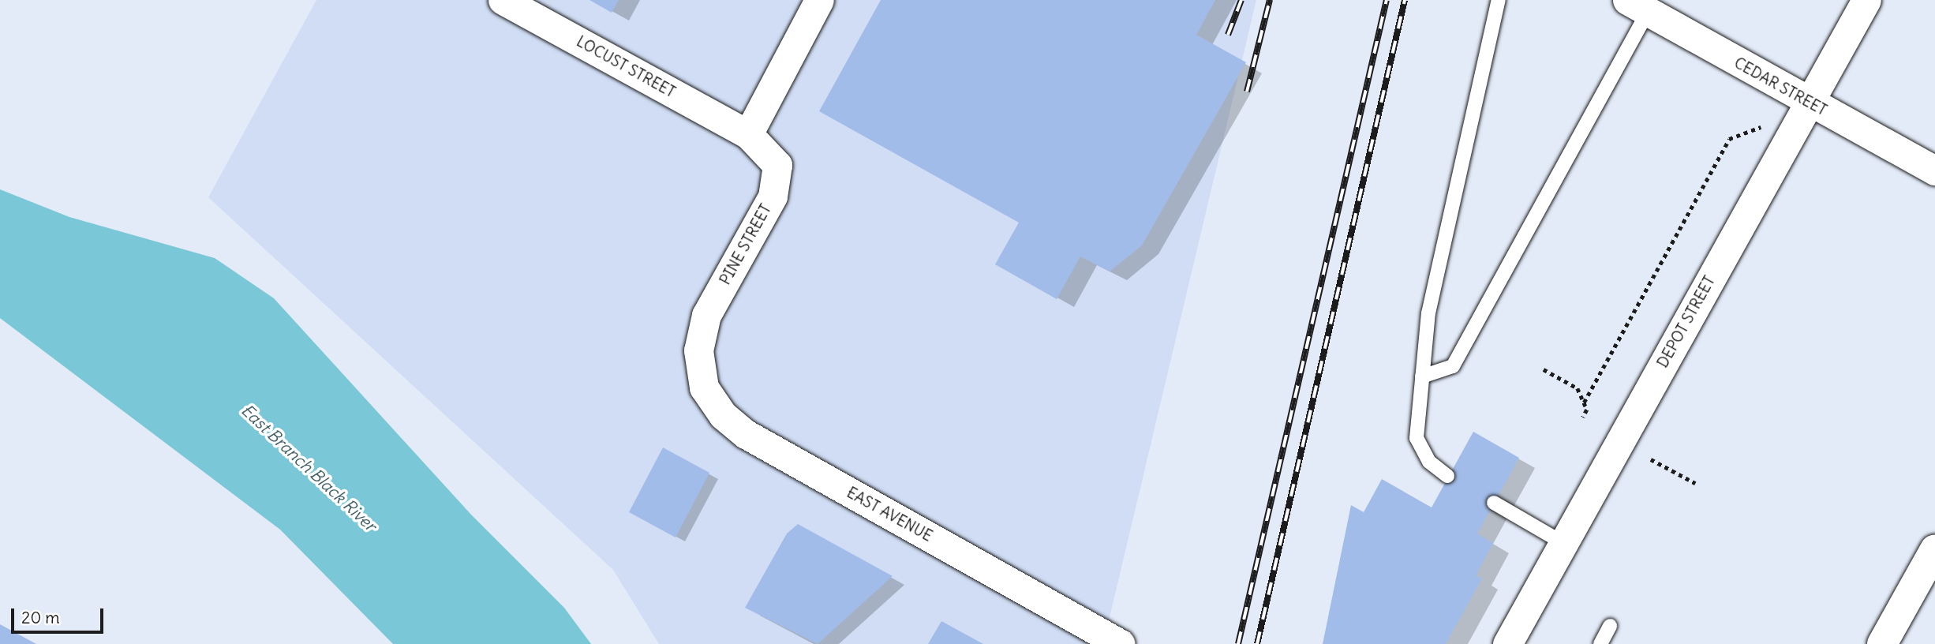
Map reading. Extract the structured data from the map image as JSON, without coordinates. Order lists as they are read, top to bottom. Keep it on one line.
{"streets":{"street":["LOCUST STREET","CEDAR STREET","PINE STREET","DEPOT STREET","EAST AVENUE"]},"crossings":[["LOCUST STREET","PINE STREET"],["CEDAR STREET","DEPOT STREET"],["PINE STREET","EAST AVENUE"]],"water":["East Branch Black River"],"scale_bar":"20 m"}
